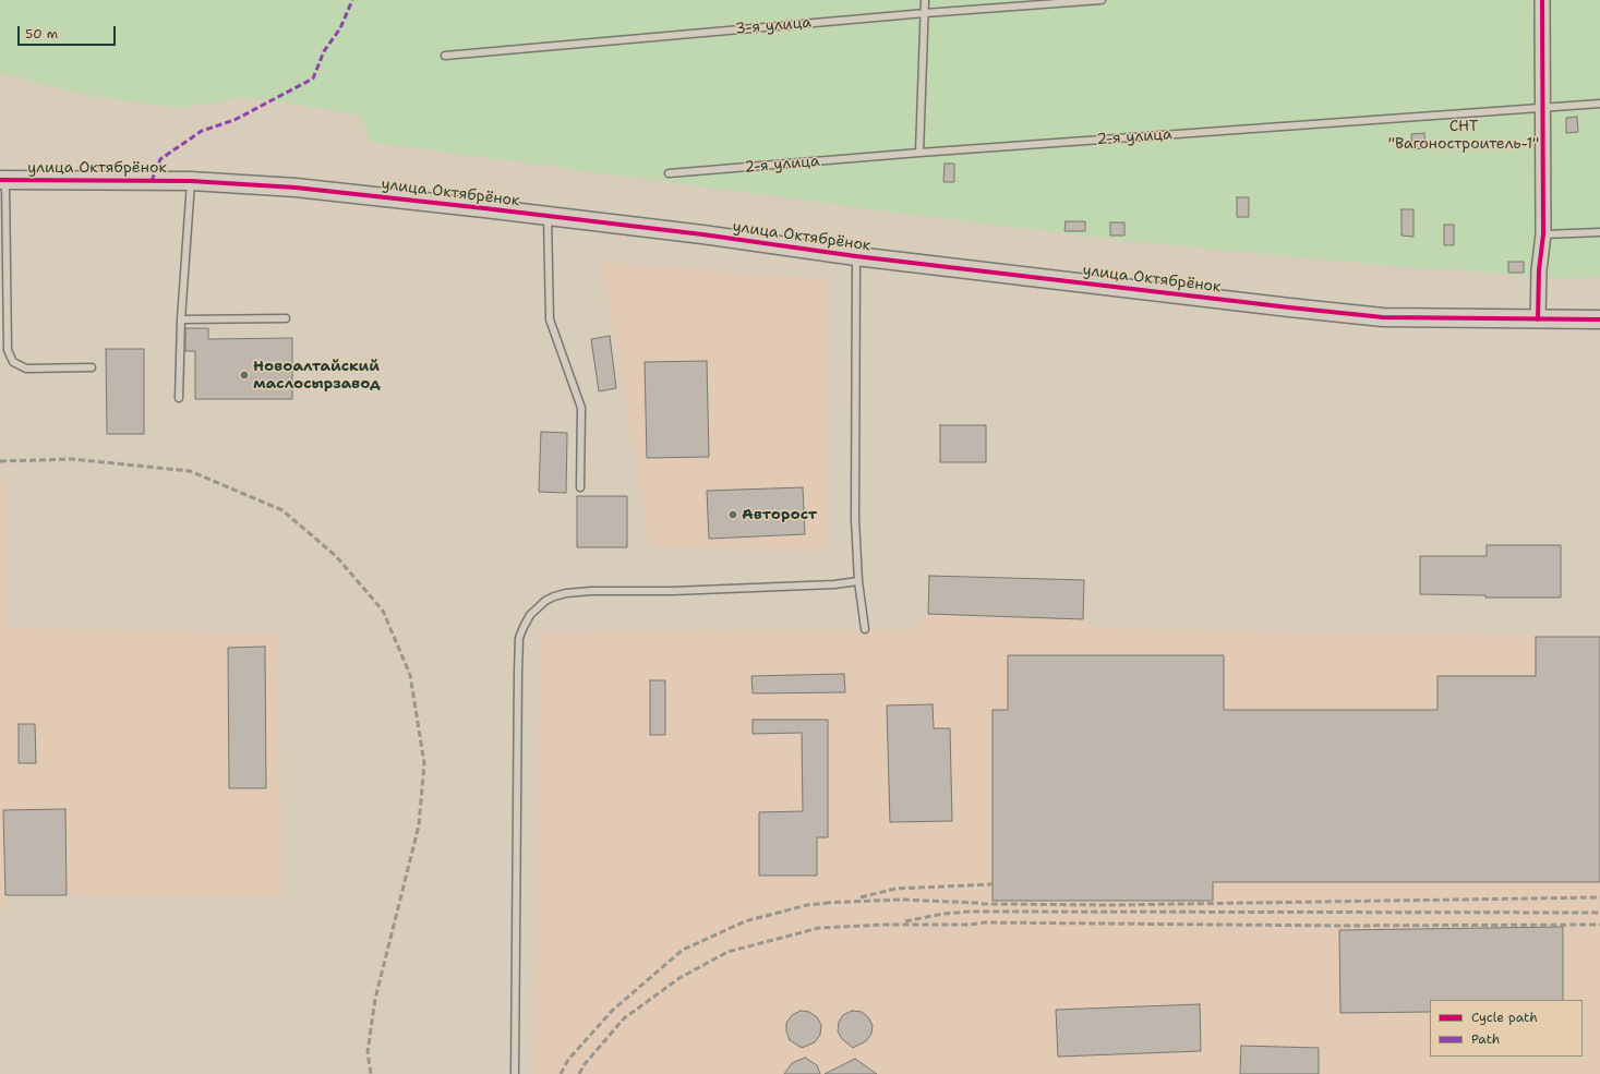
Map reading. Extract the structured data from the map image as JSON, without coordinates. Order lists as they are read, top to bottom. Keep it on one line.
{"streets":{"street":["улица Октябрёнок"],"lane":["3-я улица","2-я улица"]},"parks":["СНТ \"Вагоностроитель-1\""],"places":["Новоалтайский маслосырзавод","Авторост"],"legend":["Cycle path","Path"],"scale_bar":"50 m"}
